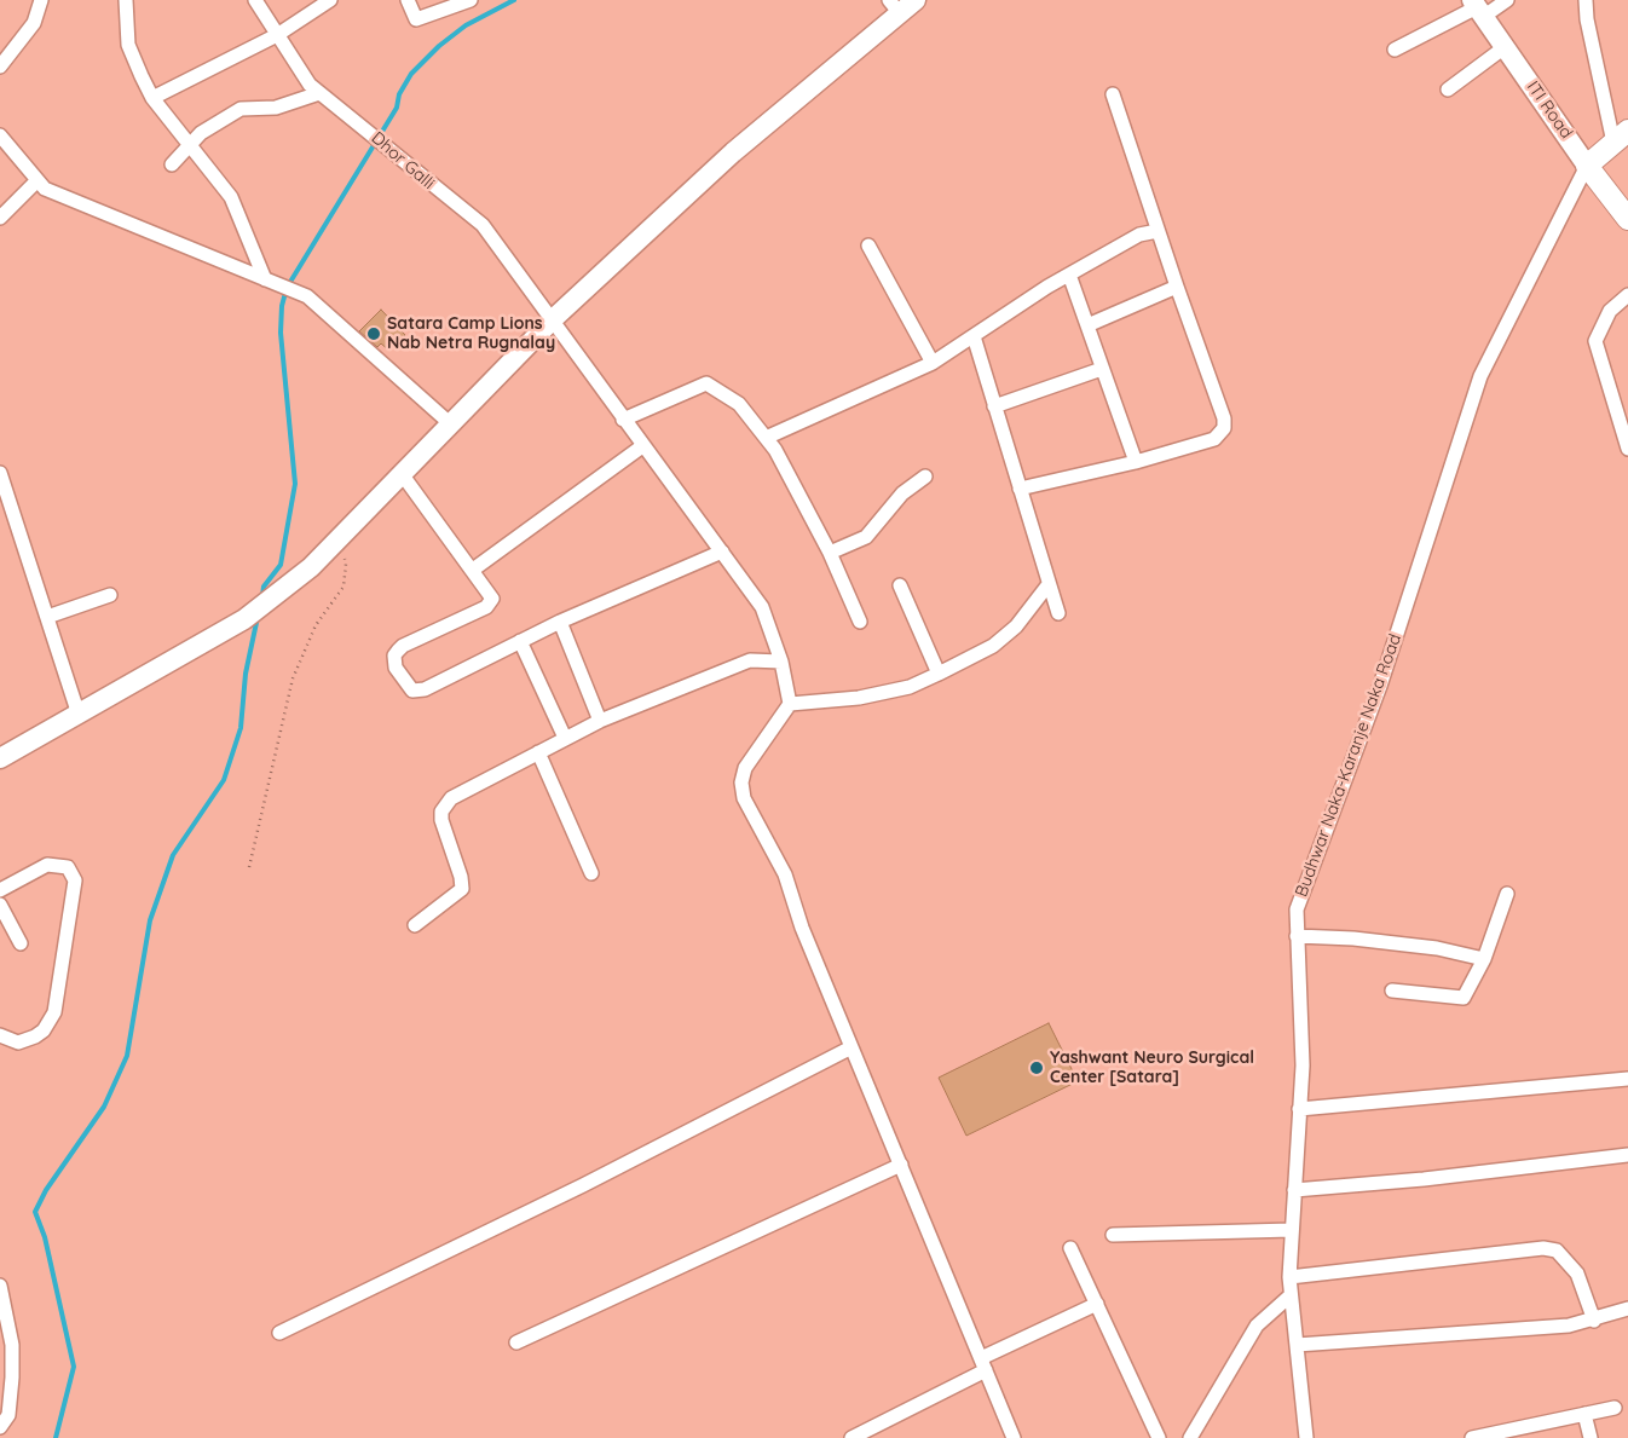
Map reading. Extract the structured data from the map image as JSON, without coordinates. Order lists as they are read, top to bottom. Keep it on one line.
{"streets":{"main road":["ITI Road"],"street":["Dhor Galli","Budhwar Naka-Karanje Naka Road"]},"crossings":[["ITI Road","Budhwar Naka-Karanje Naka Road"]],"places":["Satara Camp Lions Nab Netra Rugnalay","Yashwant Neuro Surgical Center [Satara]"]}
